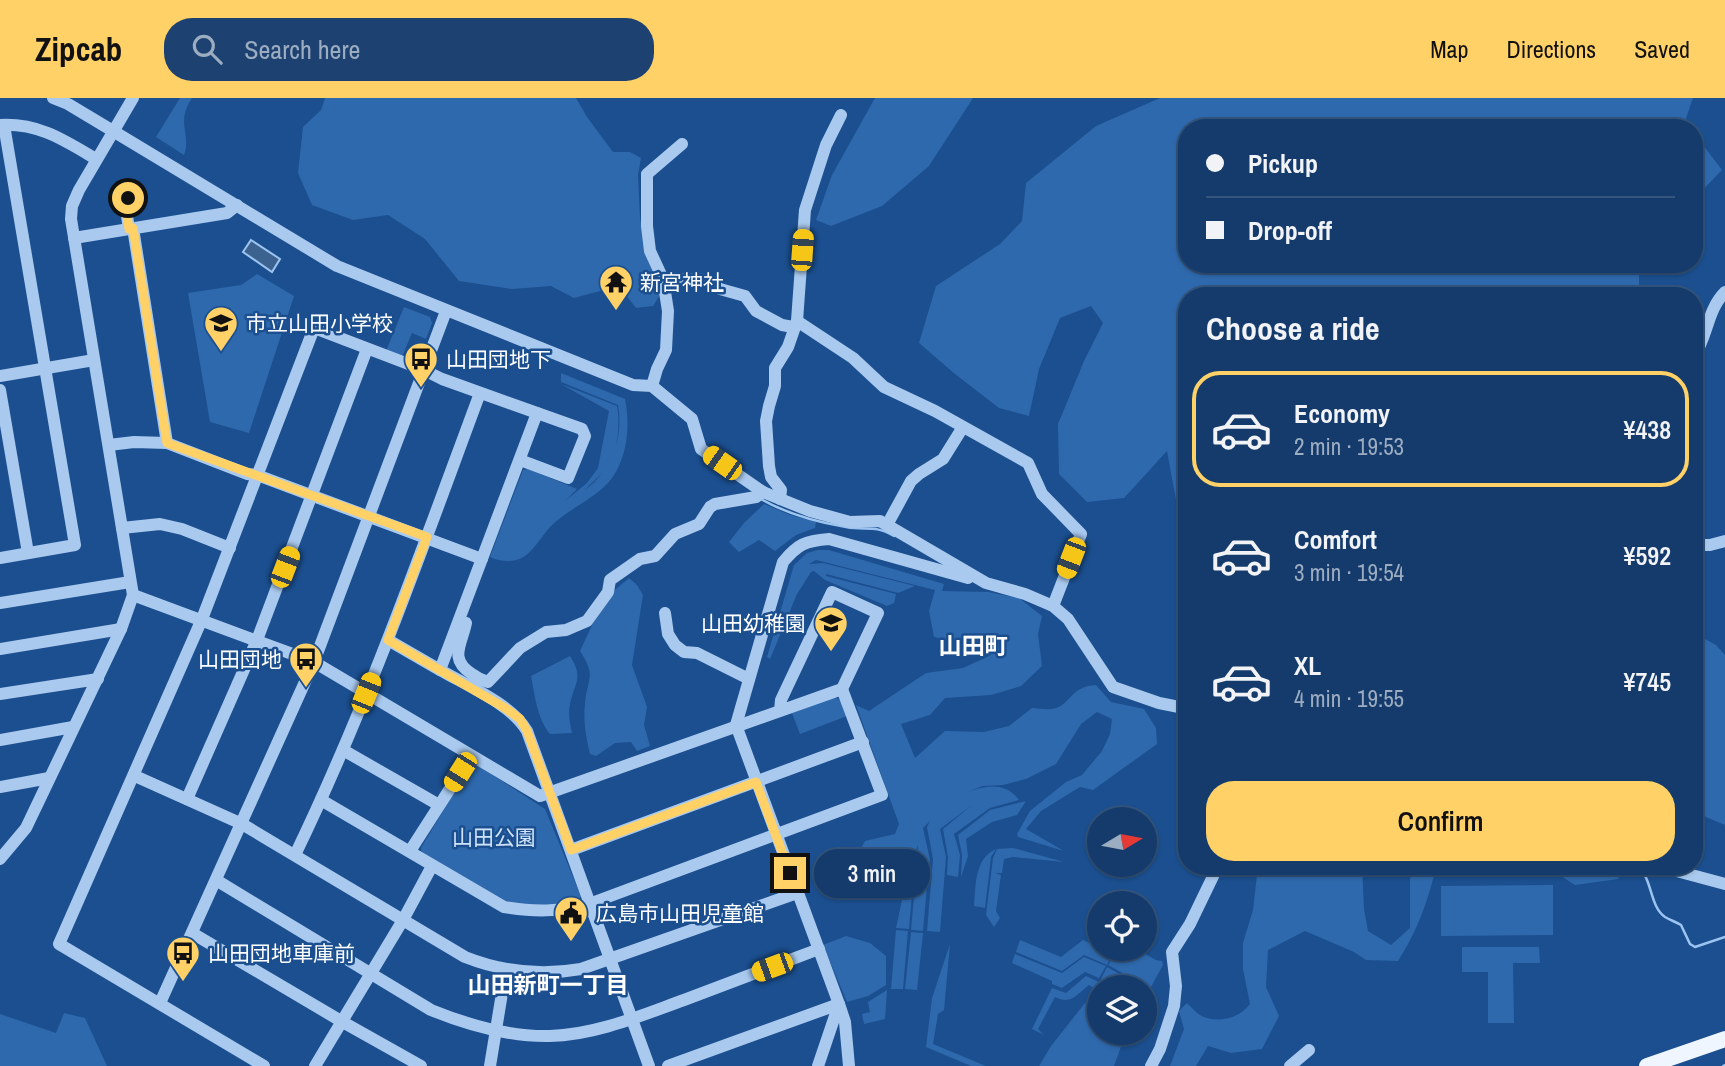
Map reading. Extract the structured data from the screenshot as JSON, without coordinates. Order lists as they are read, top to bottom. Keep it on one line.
{"districts":["山田町","山田新町一丁目"],"parks":["山田公園"],"places":{"temple":["新宮神社"],"school or university":["市立山田小学校","山田幼稚園"],"bus stop":["山田団地下","山田団地","山田団地車庫前"],"public building":["広島市山田児童館"]},"north":"right","page":{"header":"Zipcab","search":"Search here","nav":["Map","Directions","Saved"],"banner":["Pickup","Drop-off"],"heading":"Choose a ride","list":[{"name":"Economy","note":"2 min · 19:53","value":"¥438"},{"name":"Comfort","note":"3 min · 19:54","value":"¥592"},{"name":"XL","note":"4 min · 19:55","value":"¥745"}],"buttons":"Confirm","bubble":"3 min"}}
